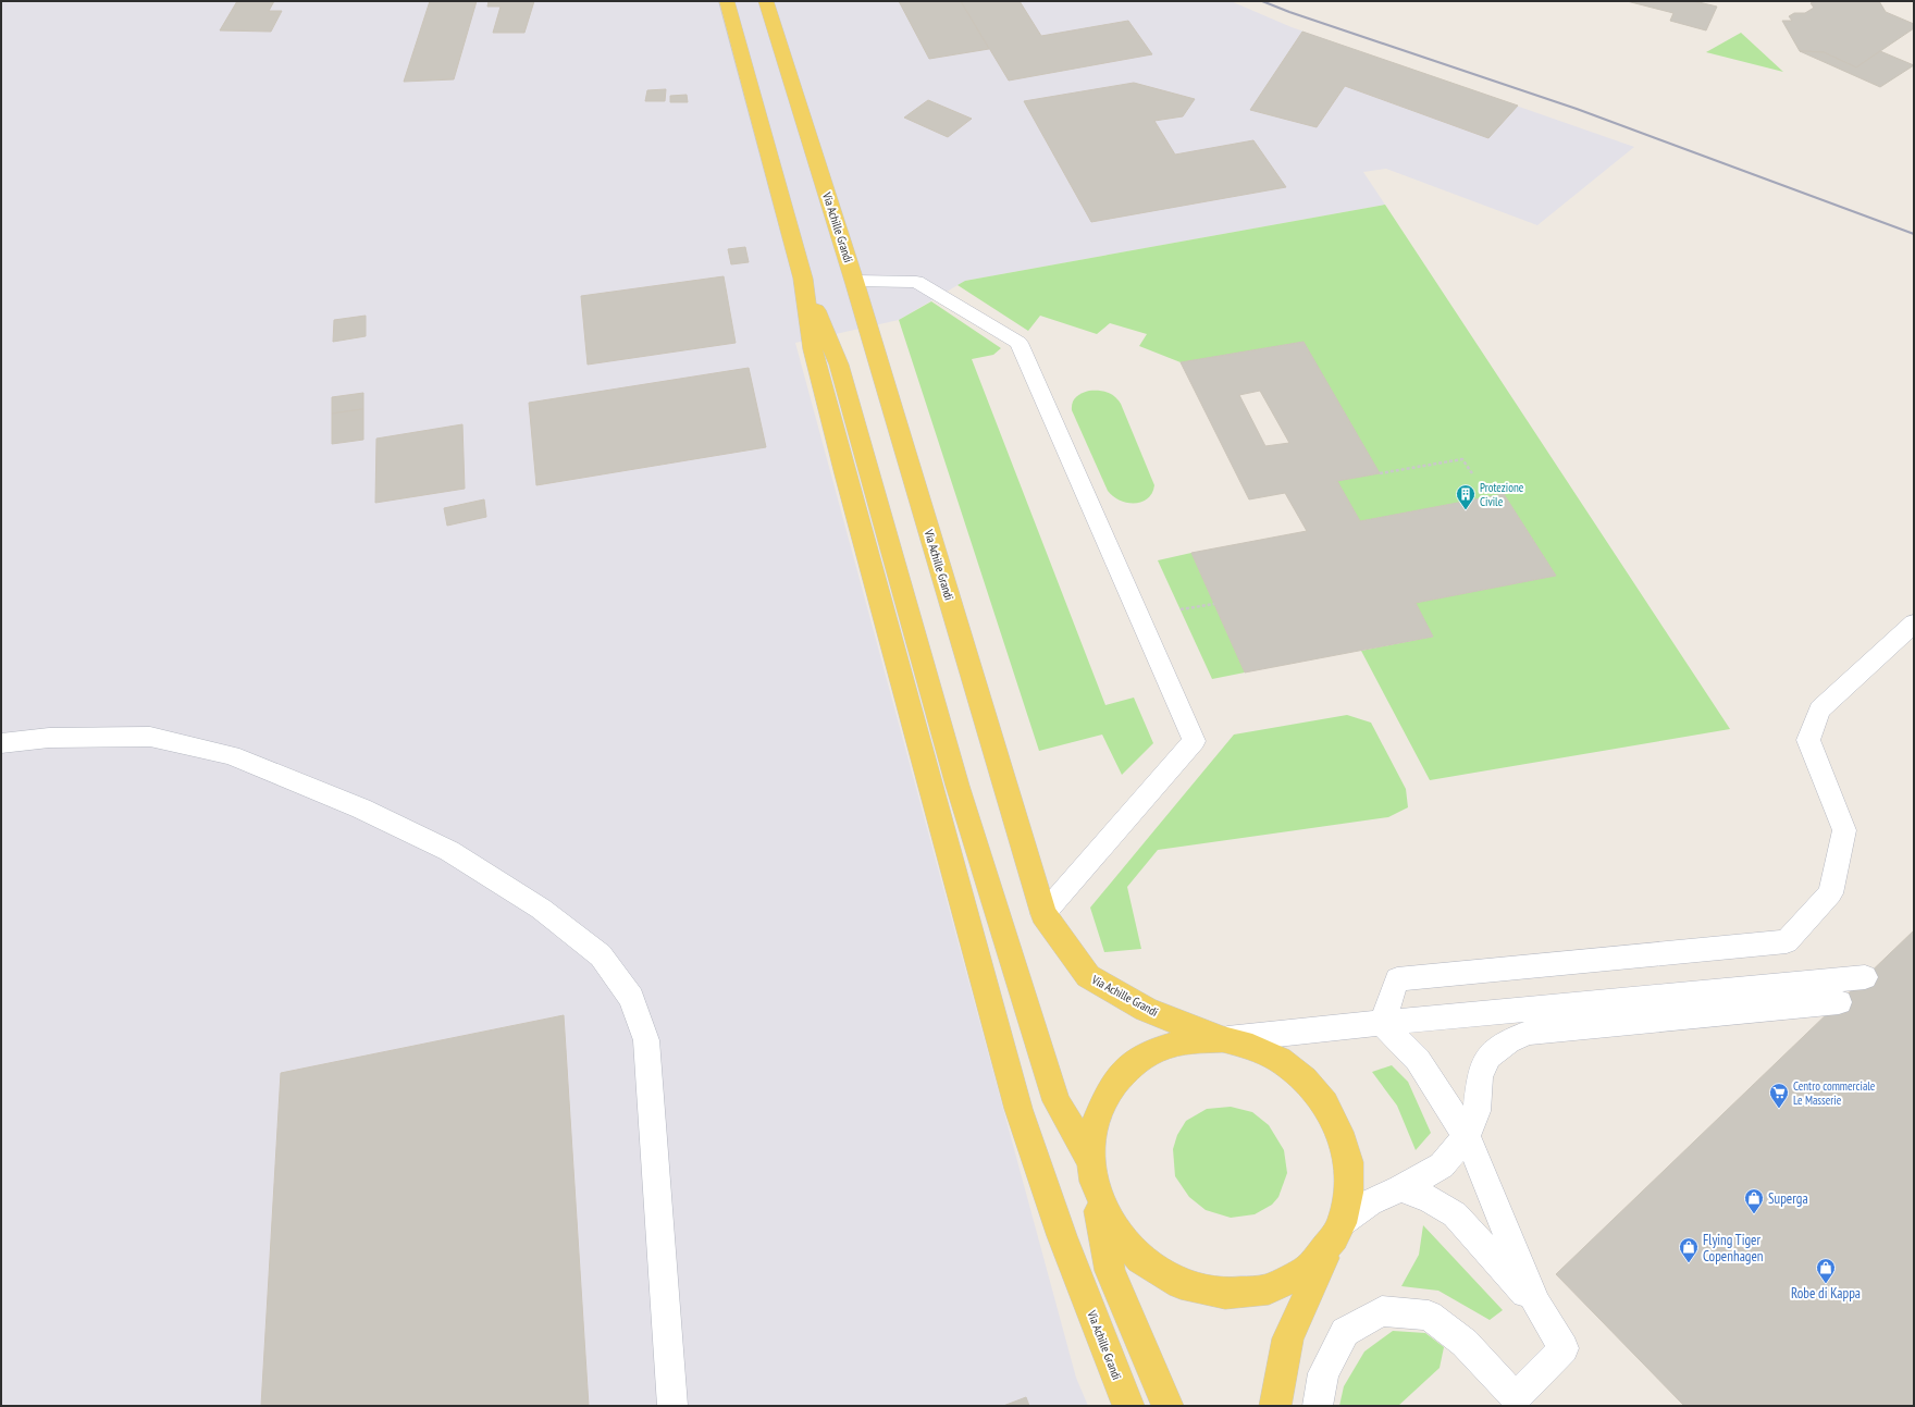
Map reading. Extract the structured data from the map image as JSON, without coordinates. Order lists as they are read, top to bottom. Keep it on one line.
{"streets":{"main road":["Via Achille Grandi"]},"places":{"building":["Protezione Civile"],"supermarket":["Centro commerciale Le Masserie"],"shop":["Superga","Flying Tiger Copenhagen","Robe di Kappa"]}}
